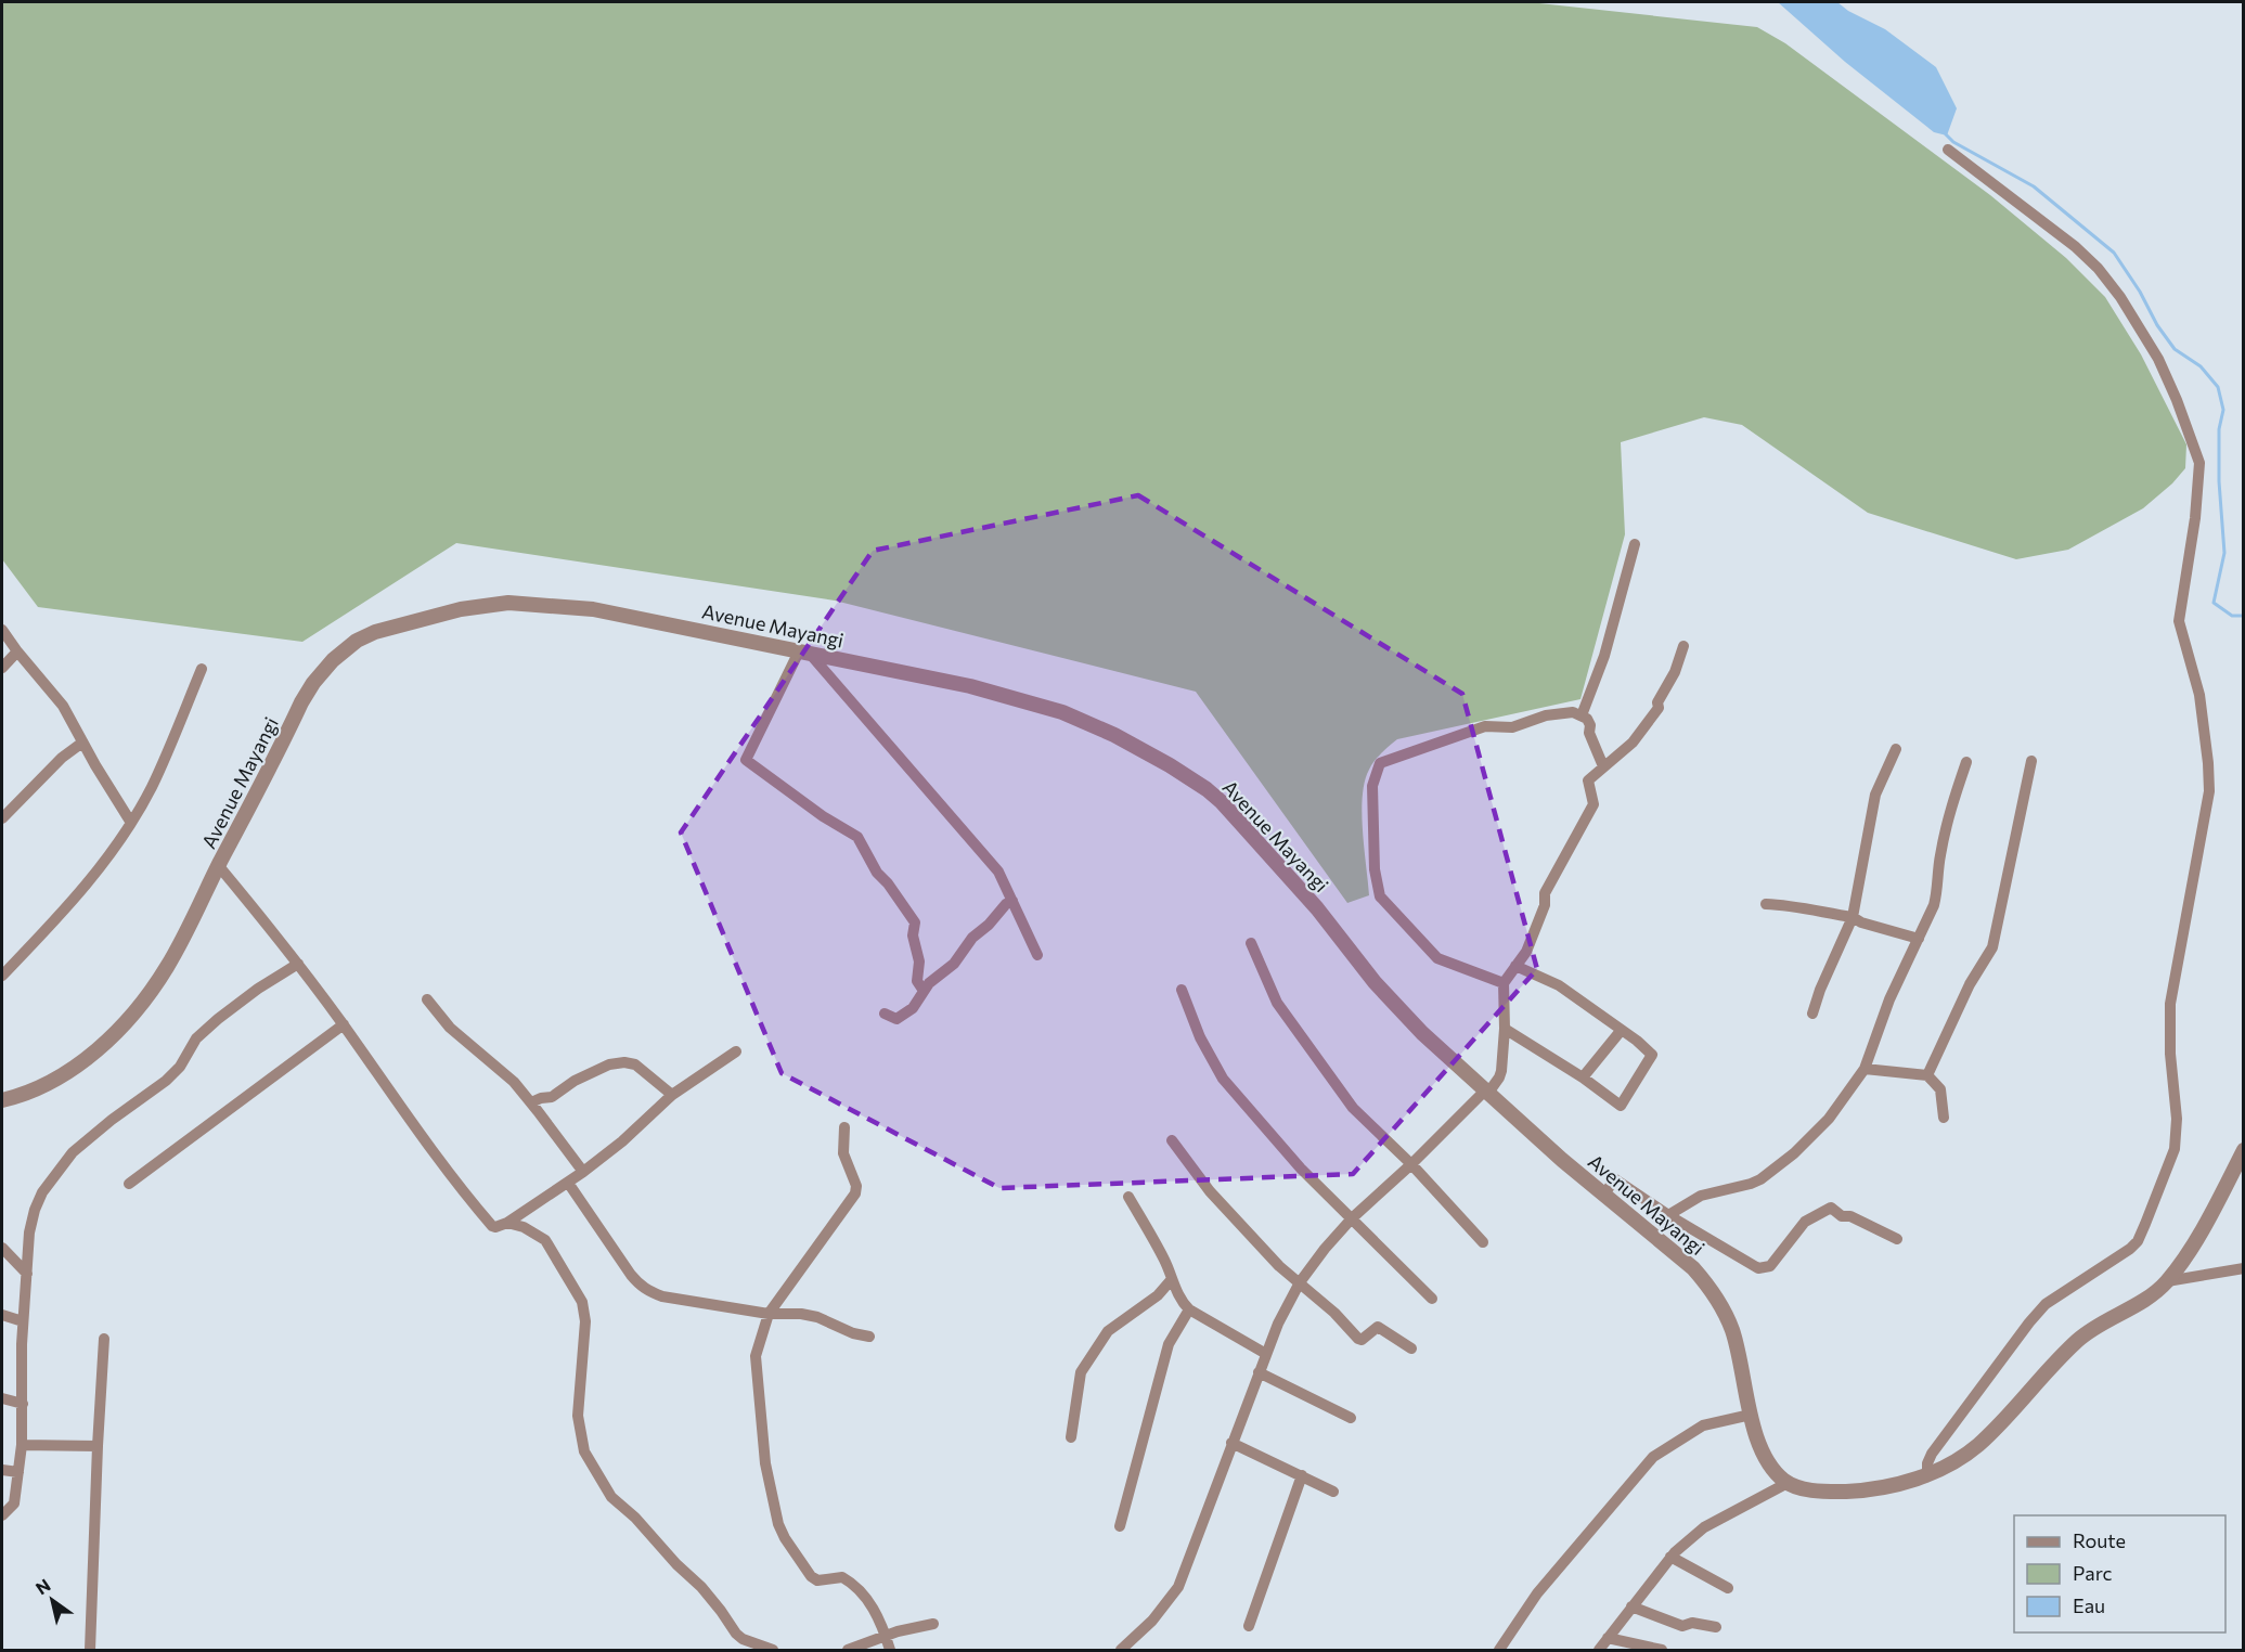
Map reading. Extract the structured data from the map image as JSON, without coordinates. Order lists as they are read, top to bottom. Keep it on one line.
{"streets":{"street":["Avenue Mayangi"]},"legend":["Route","Parc","Eau"],"north":"top left"}
